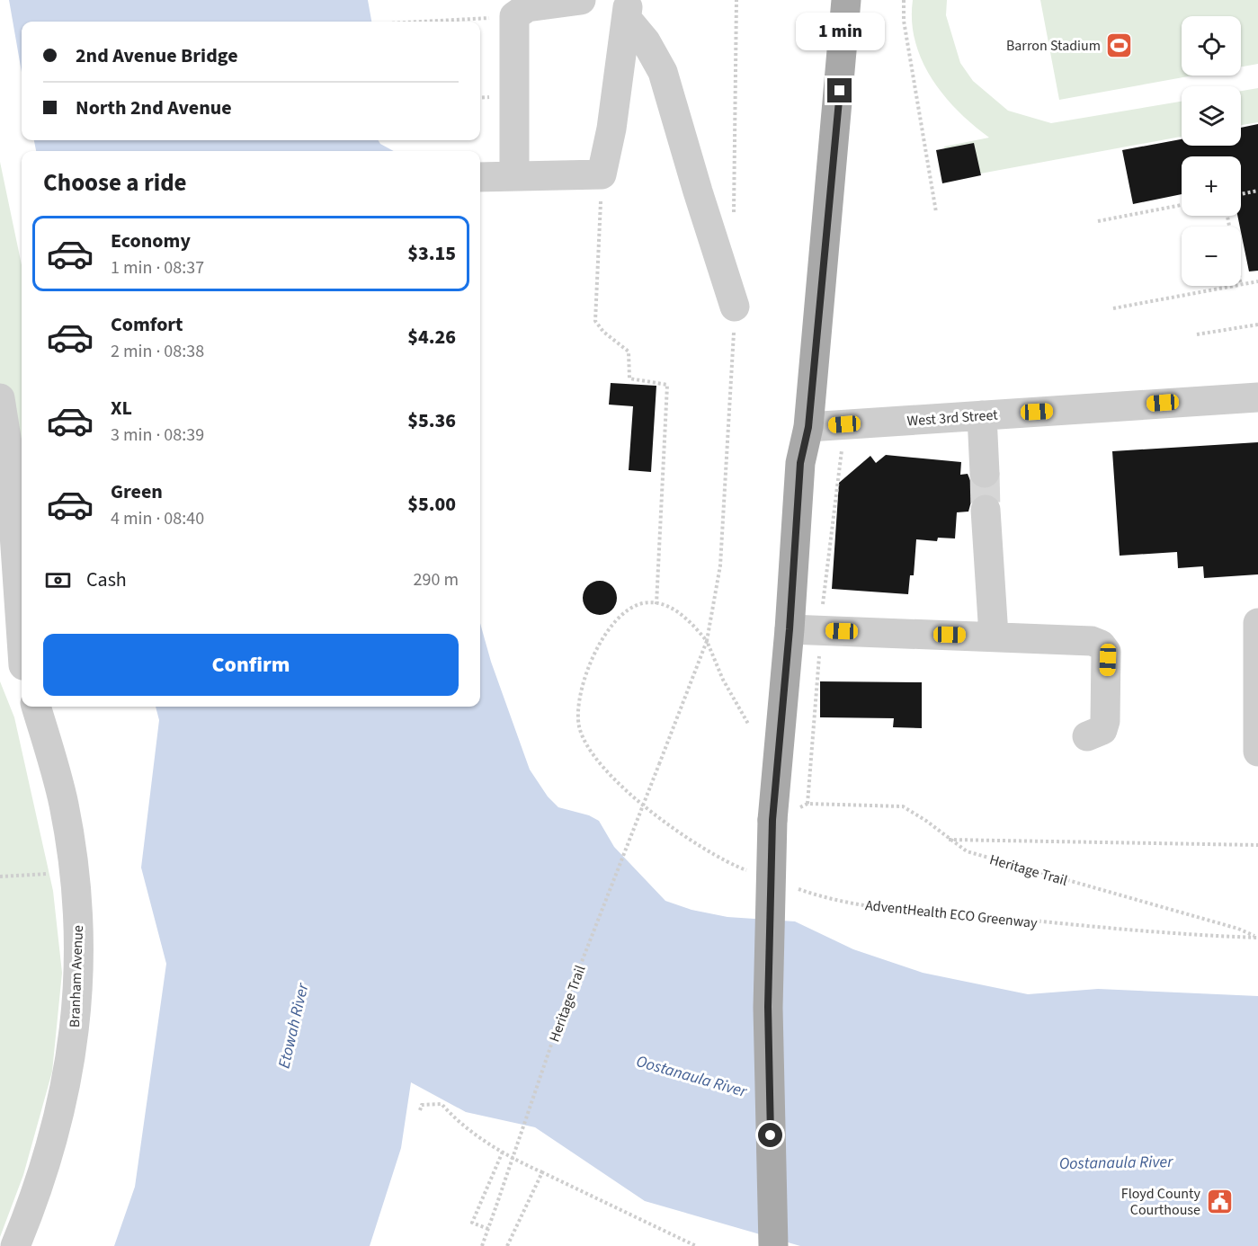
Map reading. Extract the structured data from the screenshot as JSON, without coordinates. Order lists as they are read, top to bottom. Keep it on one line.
{"streets":{"street":["West 3rd Street","Branham Avenue"],"path":["Heritage Trail","AdventHealth ECO Greenway"]},"crossings":[["Heritage Trail","AdventHealth ECO Greenway"]],"water":["Etowah River","Oostanaula River"],"places":{"sports":["Barron Stadium"],"public building":["Floyd County Courthouse"]},"page":{"bubble":"1 min","map_buttons":["+","−"],"banner":["2nd Avenue Bridge","North 2nd Avenue"],"heading":"Choose a ride","list":[{"name":"Economy","note":"1 min · 08:37","value":"$3.15"},{"name":"Comfort","note":"2 min · 08:38","value":"$4.26"},{"name":"XL","note":"3 min · 08:39","value":"$5.36"},{"name":"Green","note":"4 min · 08:40","value":"$5.00"}],"pay":["Cash","290 m"],"buttons":"Confirm"}}
